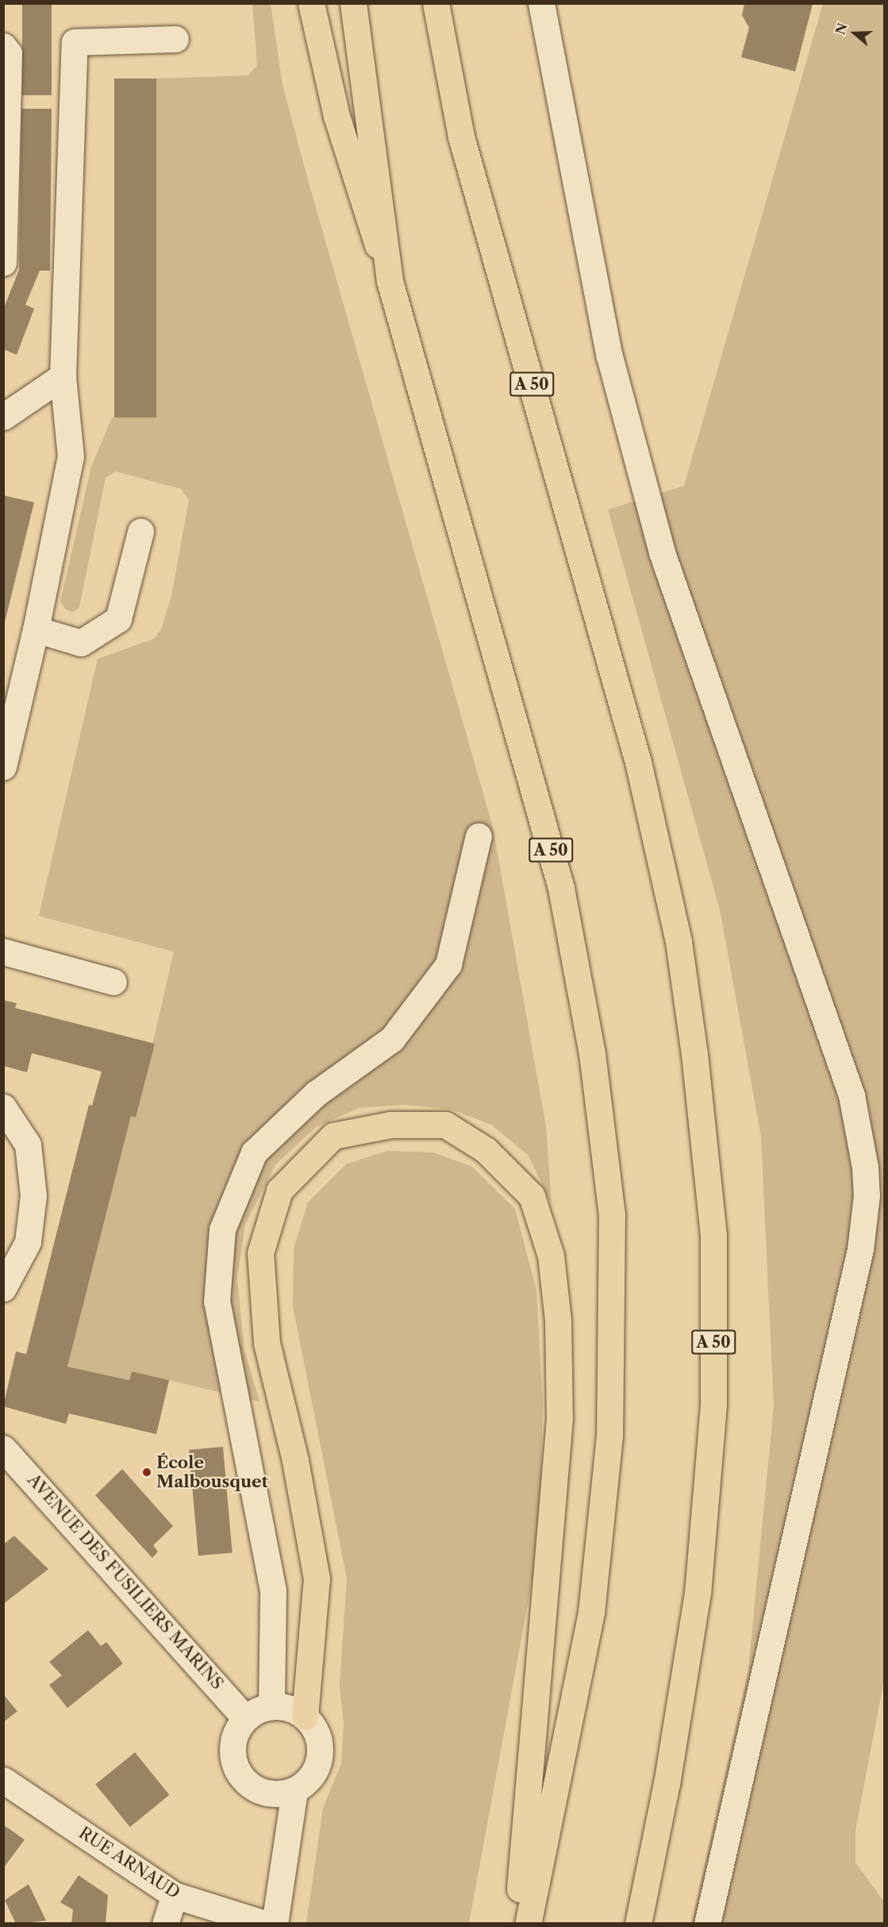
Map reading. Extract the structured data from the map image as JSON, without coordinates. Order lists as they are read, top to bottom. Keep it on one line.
{"streets":{"main road":["A 50"],"street":["AVENUE DES FUSILIERS MARINS","RUE ARNAUD"]},"places":["École Malbousquet"],"north":"left"}
